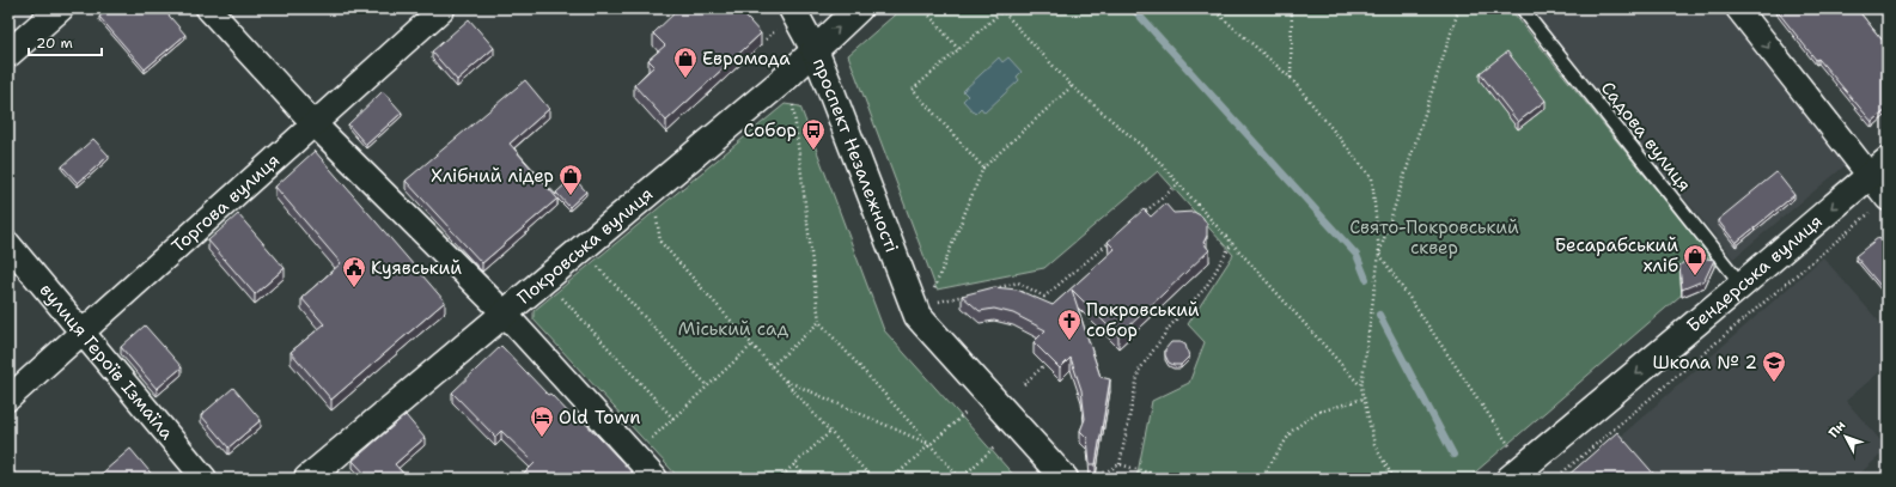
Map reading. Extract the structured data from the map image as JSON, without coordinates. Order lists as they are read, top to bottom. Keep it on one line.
{"streets":{"main road":["проспект Незалежності","Покровська вулиця","Бендерська вулиця"],"street":["Торгова вулиця","вулиця Героїв Ізмаїла"],"lane":["Садова вулиця"]},"crossings":[["Садова вулиця","Бендерська вулиця"],["проспект Незалежності","Покровська вулиця"],["Торгова вулиця","вулиця Героїв Ізмаїла"]],"one_way":["Бендерська вулиця"],"parks":["Свято-Покровський сквер","Міський сад"],"places":{"shop":["Евромода","Хлібний лідер","Бесарабський хліб"],"bus stop":["Собор"],"public building":["Куявський"],"church":["Покровський собор"],"school or university":["Школа № 2"],"hotel":["Old Town"]},"scale_bar":"20 m","north":"top left"}
